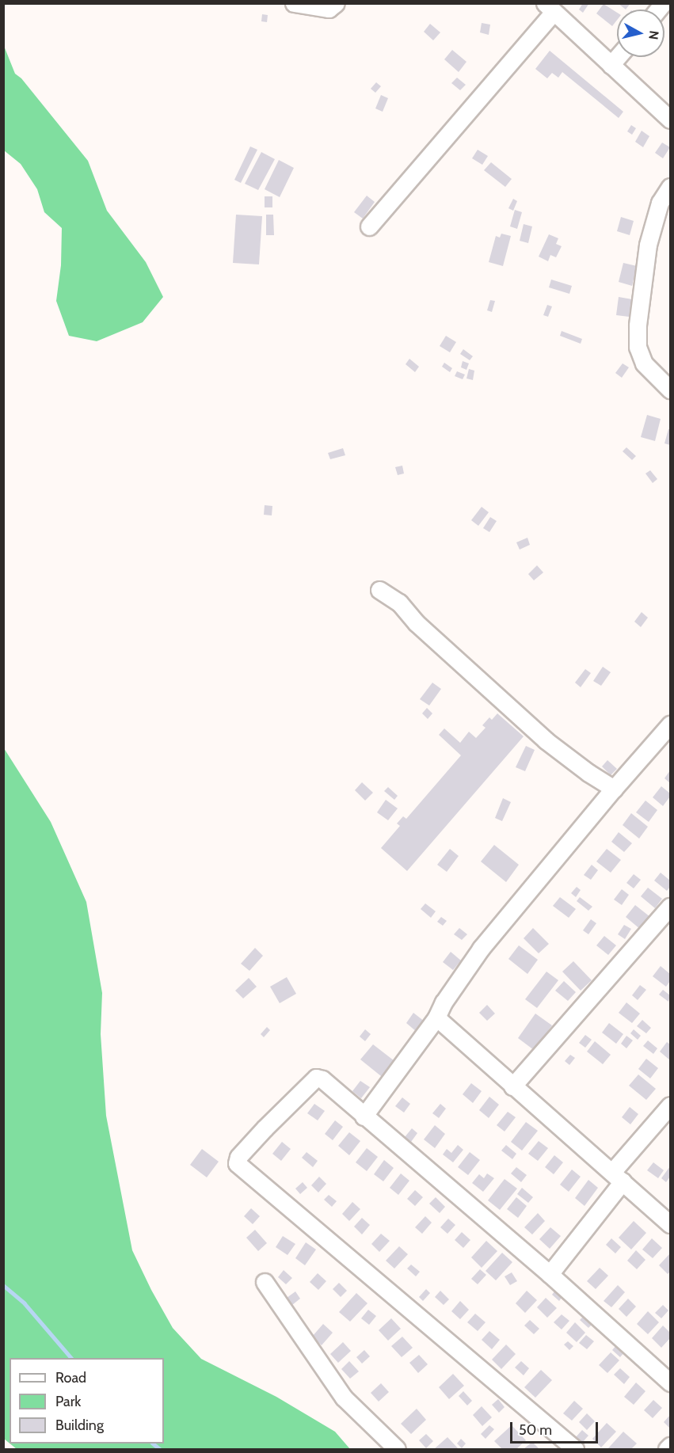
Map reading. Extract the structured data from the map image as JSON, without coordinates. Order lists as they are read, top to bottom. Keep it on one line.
{"legend":["Road","Park","Building"],"scale_bar":"50 m","north":"right"}
